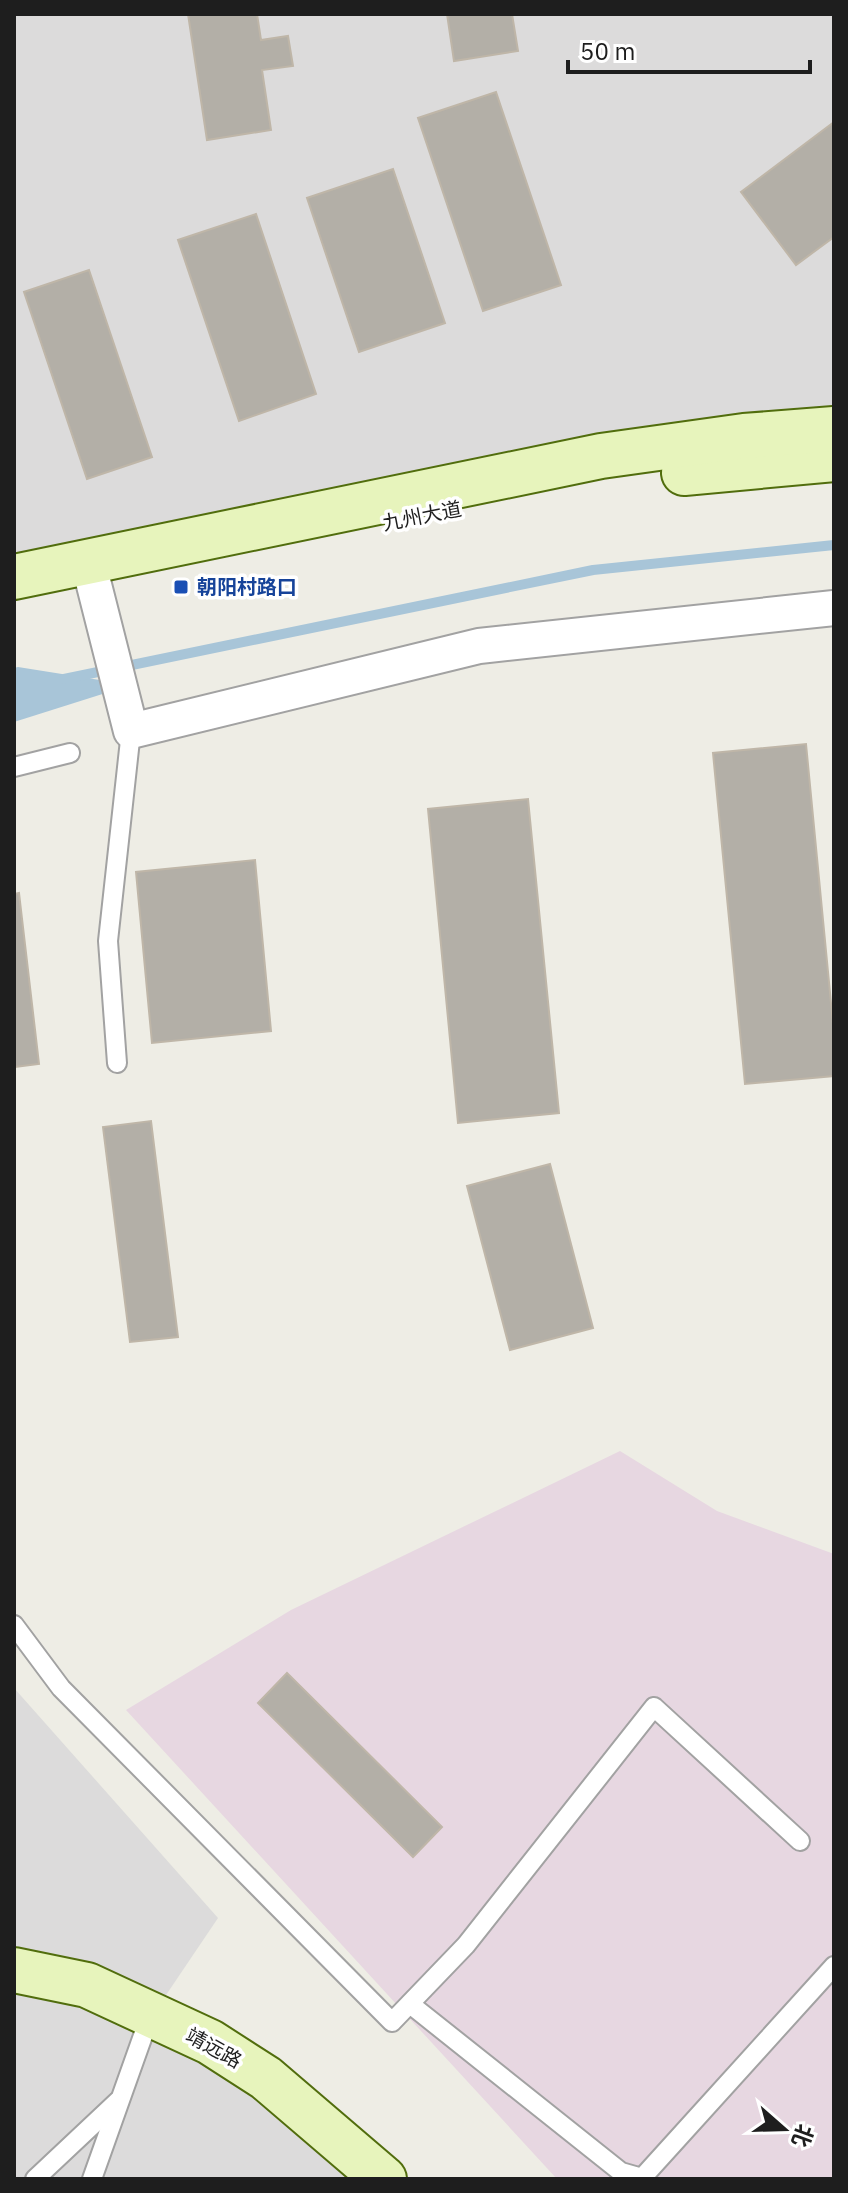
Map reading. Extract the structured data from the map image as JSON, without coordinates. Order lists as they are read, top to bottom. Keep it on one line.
{"streets":{"main road":["九州大道","靖远路"]},"places":{"transit":["朝阳村路口"]},"scale_bar":"50 m","north":"right"}
